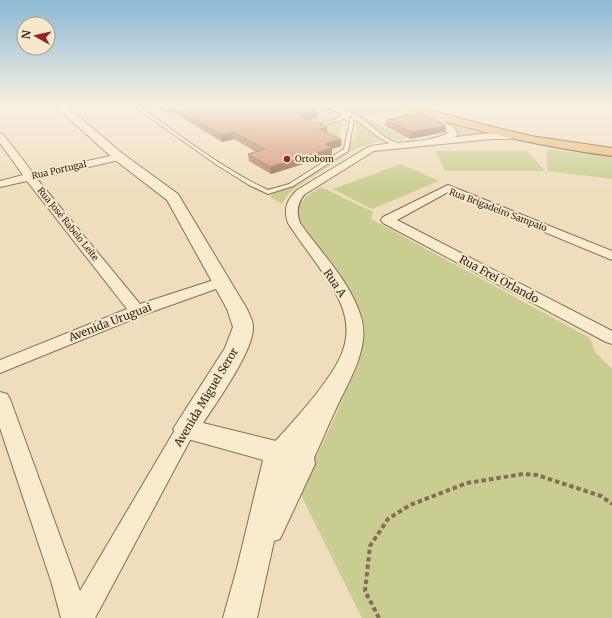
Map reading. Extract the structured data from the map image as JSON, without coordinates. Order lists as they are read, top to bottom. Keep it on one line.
{"streets":{"street":["Rua Portugal","Rua Brigadeiro Sampaio","Rua José Rabelo Leite","Rua Frei Orlando","Rua A","Avenida Uruguai","Avenida Miguel Seror"]},"crossings":[["Rua Portugal","Rua José Rabelo Leite"],["Rua Portugal","Avenida Miguel Seror"],["Rua Brigadeiro Sampaio","Rua Frei Orlando"],["Rua José Rabelo Leite","Avenida Uruguai"],["Avenida Uruguai","Avenida Miguel Seror"]],"places":["Ortobom"],"north":"left"}
